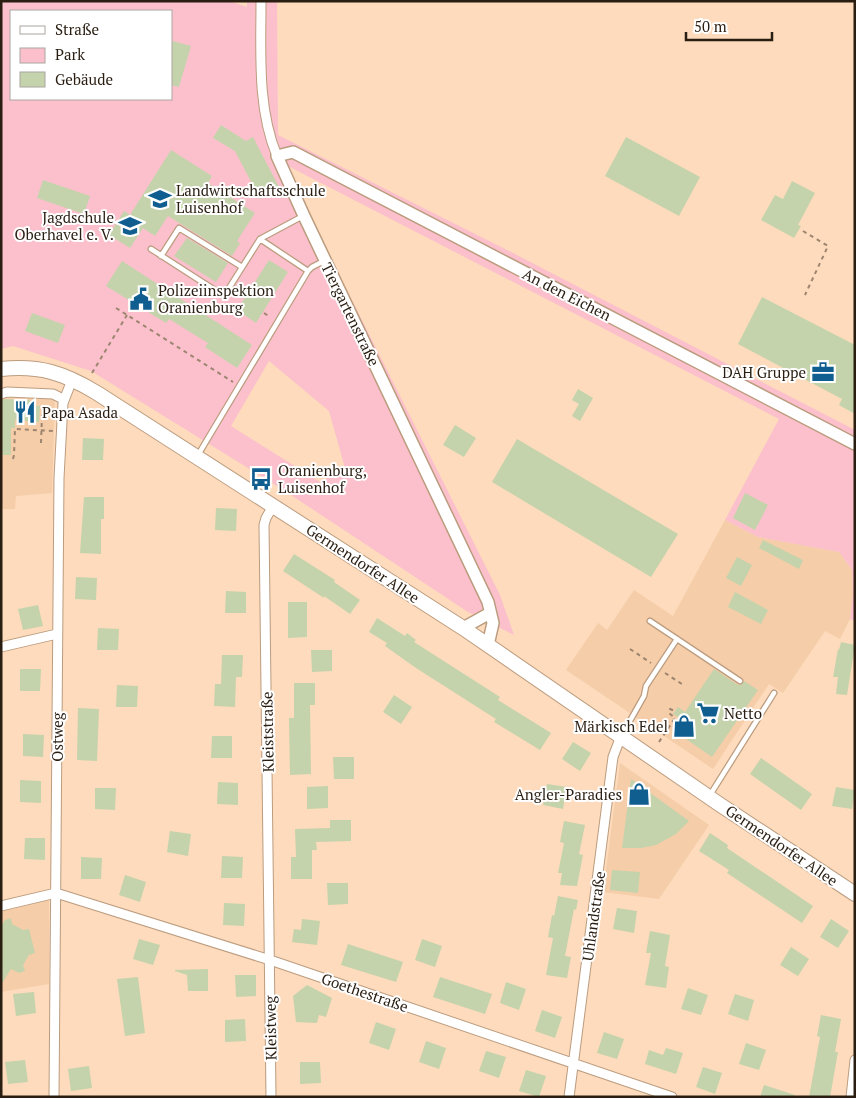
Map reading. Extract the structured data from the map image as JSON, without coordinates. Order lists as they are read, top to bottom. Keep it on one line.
{"streets":{"main road":["Germendorfer Allee"],"street":["An den Eichen","Tiergartenstraße","Kleiststraße","Ostweg","Uhlandstraße","Goethestraße","Kleistweg"]},"crossings":[["An den Eichen","Tiergartenstraße"],["Tiergartenstraße","Germendorfer Allee"],["Germendorfer Allee","Kleiststraße"],["Germendorfer Allee","Ostweg"],["Germendorfer Allee","Uhlandstraße"],["Kleiststraße","Goethestraße"],["Kleiststraße","Kleistweg"],["Ostweg","Goethestraße"],["Uhlandstraße","Goethestraße"],["Goethestraße","Kleistweg"]],"places":{"school or university":["Landwirtschaftsschule Luisenhof","Jagdschule Oberhavel e. V."],"public building":["Polizeiinspektion Oranienburg"],"office":["DAH Gruppe"],"restaurant":["Papa Asada"],"bus stop":["Oranienburg, Luisenhof"],"supermarket":["Netto"],"shop":["Märkisch Edel","Angler-Paradies"]},"legend":["Straße","Park","Gebäude"],"scale_bar":"50 m"}
